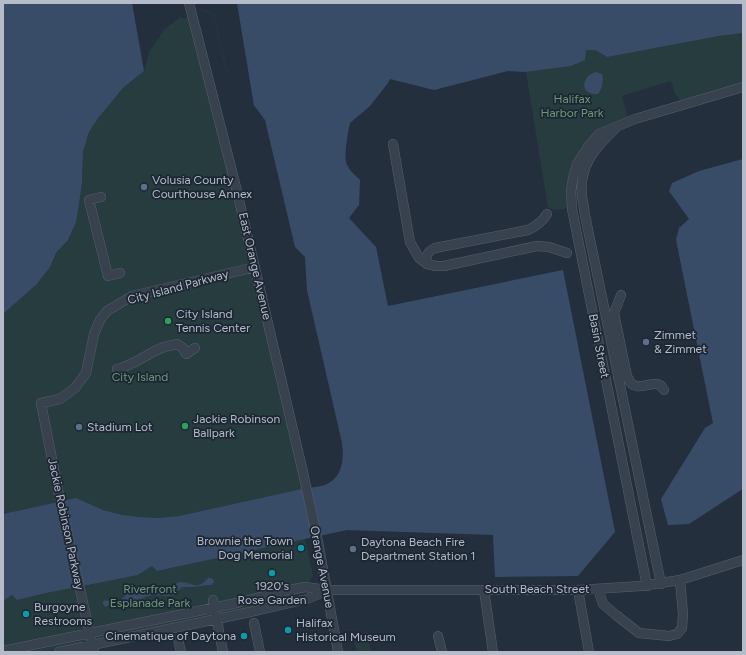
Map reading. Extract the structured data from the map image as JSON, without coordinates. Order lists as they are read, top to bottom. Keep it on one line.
{"streets":{"street":["East Orange Avenue","City Island Parkway","Basin Street","Jackie Robinson Parkway","Orange Avenue","South Beach Street"]},"crossings":[["East Orange Avenue","City Island Parkway"],["East Orange Avenue","Orange Avenue"],["City Island Parkway","Jackie Robinson Parkway"],["Basin Street","South Beach Street"],["Jackie Robinson Parkway","South Beach Street"],["Orange Avenue","South Beach Street"]],"parks":["Halifax Harbor Park","City Island","Riverfront Esplanade Park"],"places":["Volusia County Courthouse Annex","City Island Tennis Center","Zimmet & Zimmet","Jackie Robinson Ballpark","Stadium Lot","Brownie the Town Dog Memorial","Daytona Beach Fire Department Station 1","1920's Rose Garden","Burgoyne Restrooms","Halifax Historical Museum","Cinematique of Daytona"]}
